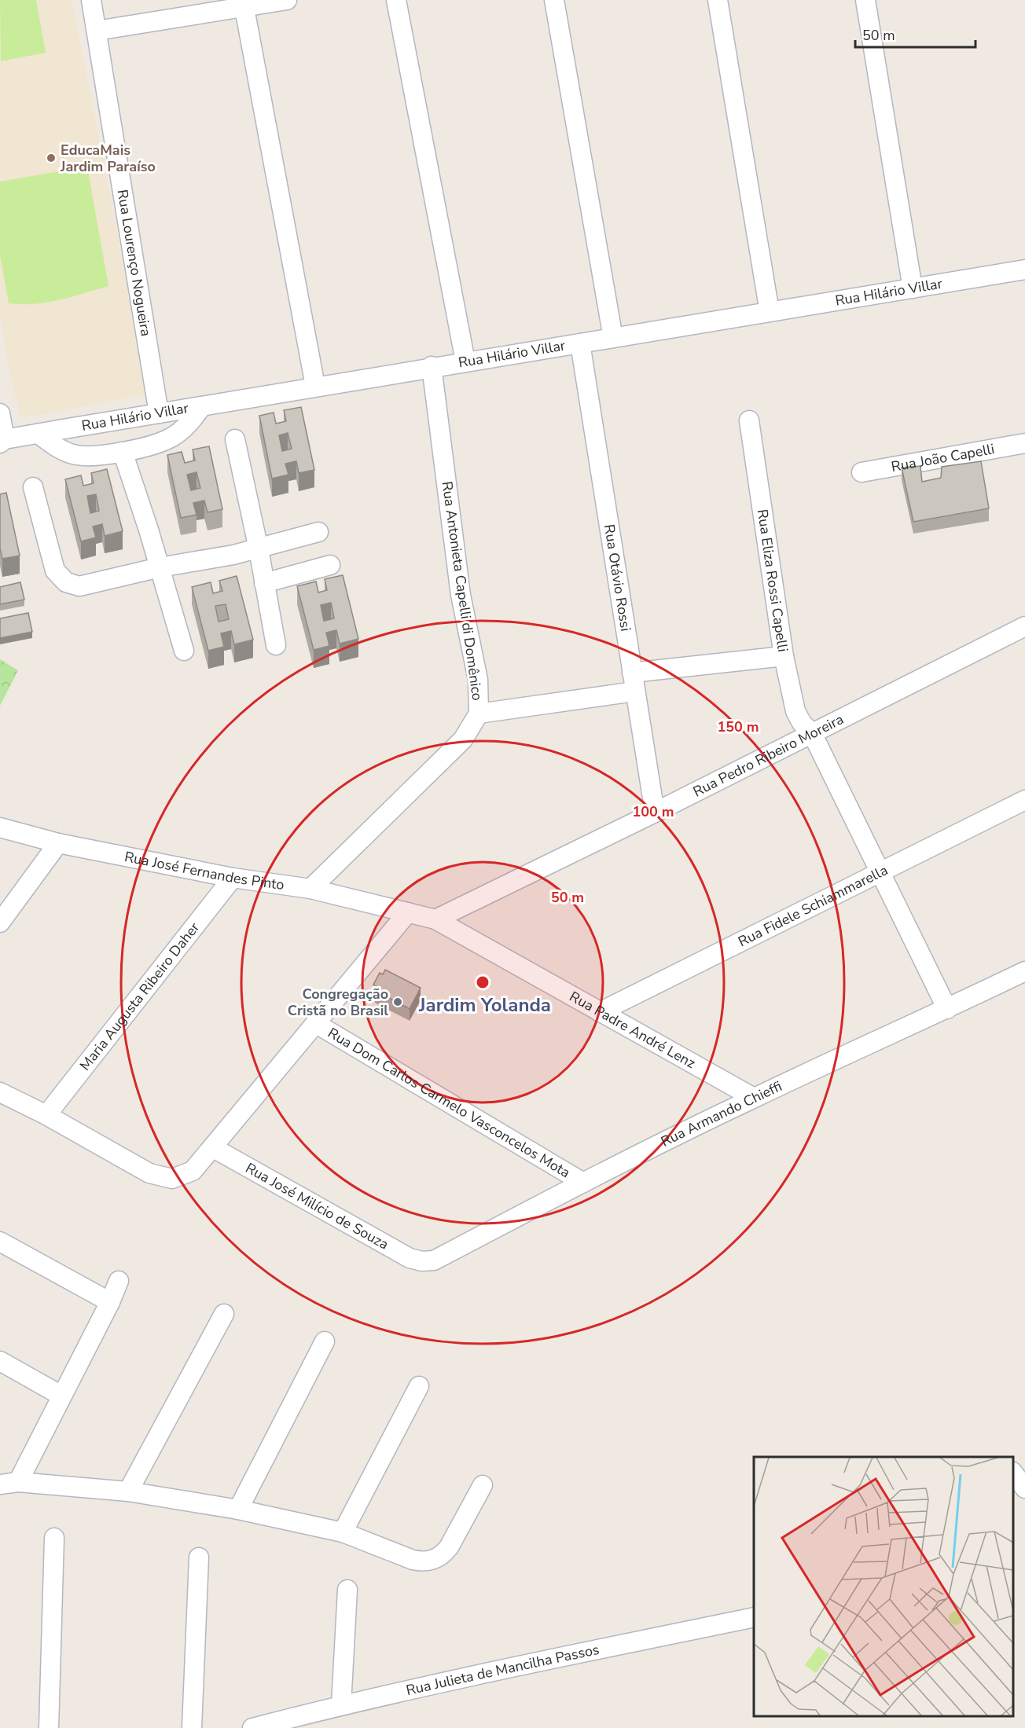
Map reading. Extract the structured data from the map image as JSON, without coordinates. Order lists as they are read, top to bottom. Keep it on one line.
{"streets":{"street":["Rua Lourenço Nogueira","Rua Hilário Villar","Rua João Capelli","Rua Otávio Rossi","Rua Eliza Rossi Capelli","Rua Antonieta Capelli di Domênico","Rua Pedro Ribeiro Moreira","Rua José Fernandes Pinto","Rua Fidele Schiammarella","Maria Augusta Ribeiro Daher","Rua Padre André Lenz","Rua Dom Carlos Carmelo Vasconcelos Mota","Rua Armando Chieffi","Rua José Milício de Souza","Rua Julieta de Mancilha Passos"]},"crossings":[["Rua Lourenço Nogueira","Rua Hilário Villar"],["Rua Hilário Villar","Rua Otávio Rossi"],["Rua Hilário Villar","Rua Antonieta Capelli di Domênico"],["Rua Otávio Rossi","Rua Pedro Ribeiro Moreira"],["Rua Eliza Rossi Capelli","Rua Pedro Ribeiro Moreira"],["Rua Eliza Rossi Capelli","Rua Fidele Schiammarella"],["Rua Eliza Rossi Capelli","Rua Armando Chieffi"],["Rua Antonieta Capelli di Domênico","Rua José Fernandes Pinto"],["Rua Pedro Ribeiro Moreira","Rua Padre André Lenz"],["Rua José Fernandes Pinto","Maria Augusta Ribeiro Daher"],["Rua José Fernandes Pinto","Rua Padre André Lenz"],["Rua Fidele Schiammarella","Rua Padre André Lenz"],["Rua Padre André Lenz","Rua Armando Chieffi"],["Rua Dom Carlos Carmelo Vasconcelos Mota","Rua Armando Chieffi"],["Rua Armando Chieffi","Rua José Milício de Souza"]],"districts":["Jardim Yolanda"],"places":["EducaMais Jardim Paraíso","Congregação Cristã no Brasil"],"scale_bar":"50 m","rings":["150 m","100 m","50 m"]}
